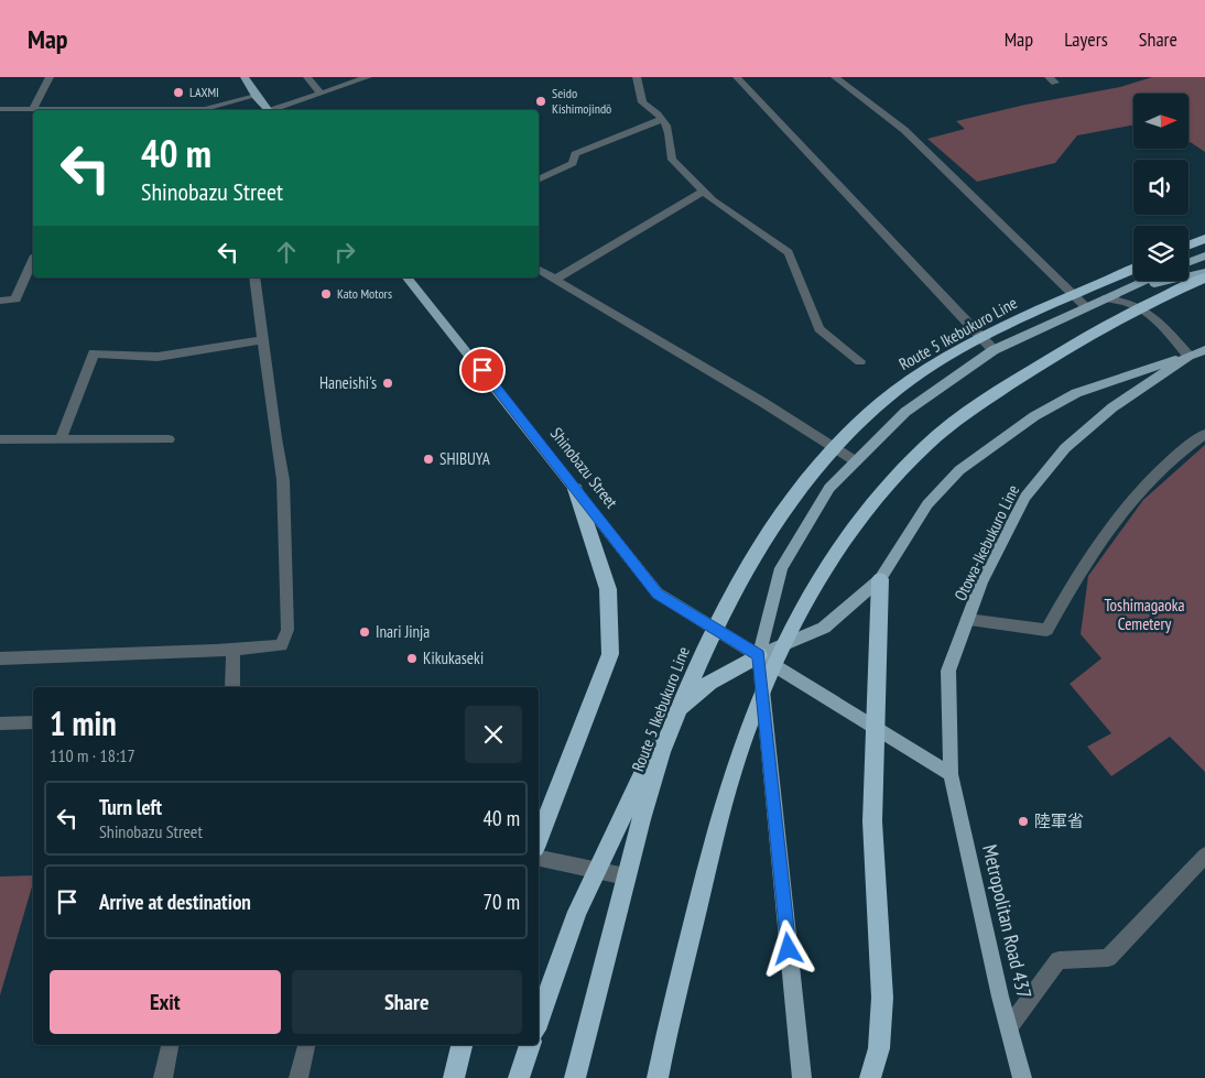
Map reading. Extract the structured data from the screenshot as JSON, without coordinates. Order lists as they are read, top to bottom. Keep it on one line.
{"streets":{"highway":["Route 5 Ikebukuro Line"],"main road":["Shinobazu Street","Otowa-Ikebukuro Line","Metropolitan Road 437"]},"crossings":[["Shinobazu Street","Otowa-Ikebukuro Line"],["Shinobazu Street","Metropolitan Road 437"],["Otowa-Ikebukuro Line","Metropolitan Road 437"]],"parks":["Toshimagaoka Cemetery"],"places":["LAXMI","Seido Kishimojindō","Kato Motors","Haneishi's","SHIBUYA","Inari Jinja","Kikukaseki","陸軍省"],"north":"right","page":{"header":"Map","nav":["Map","Layers","Share"],"turn":["40 m","Shinobazu Street"],"heading":["1 min","110 m · 18:17"],"list":[{"name":"Turn left","note":"Shinobazu Street","value":"40 m"},{"name":"Arrive at destination","value":"70 m"}],"buttons":["Exit","Share"]}}
